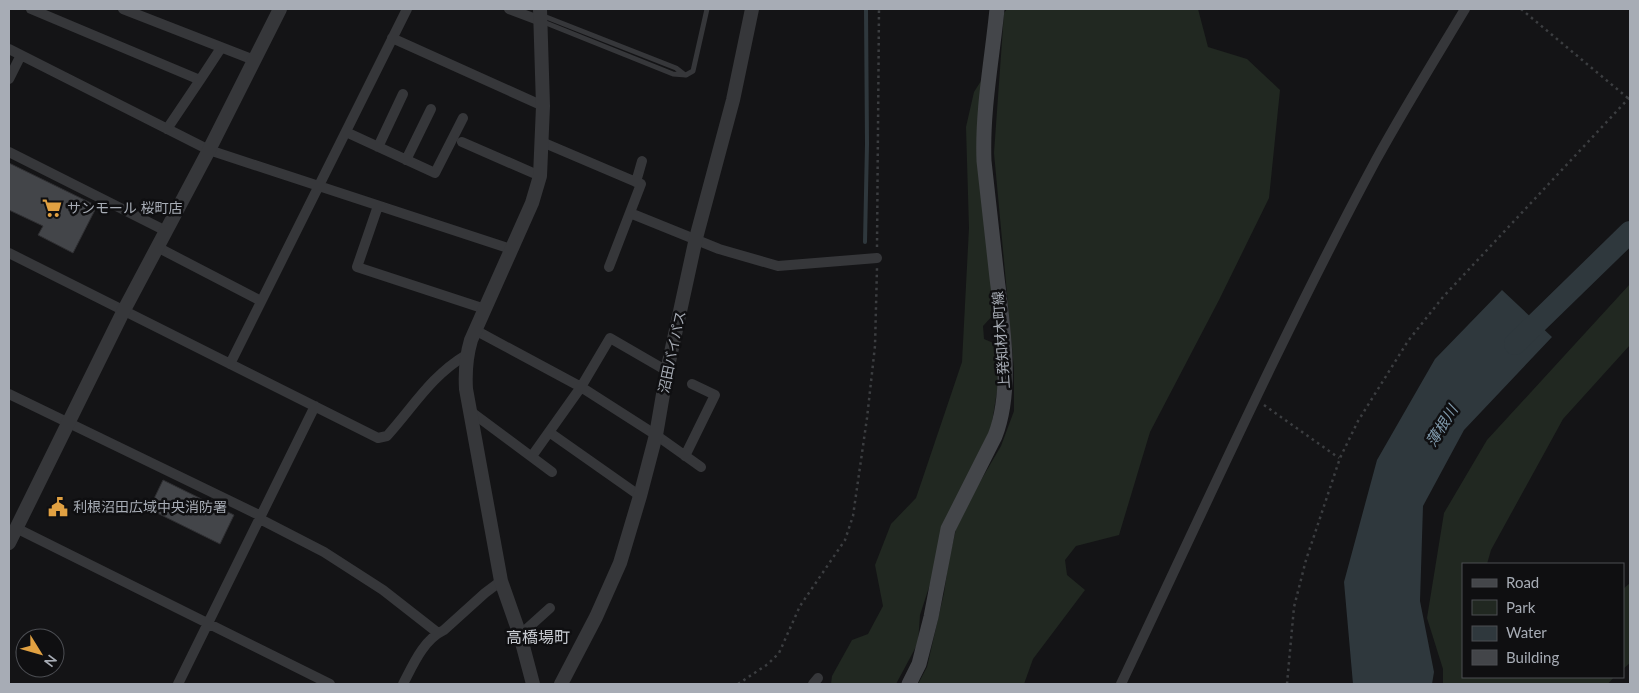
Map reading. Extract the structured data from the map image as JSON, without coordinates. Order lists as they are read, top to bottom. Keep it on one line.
{"streets":{"main road":["上発知材木町線"],"street":["沼田バイパス"]},"districts":["高橋場町"],"water":["薄根川"],"places":{"supermarket":["サンモール 桜町店"],"public building":["利根沼田広域中央消防署"]},"legend":["Road","Park","Water","Building"],"north":"bottom right"}
